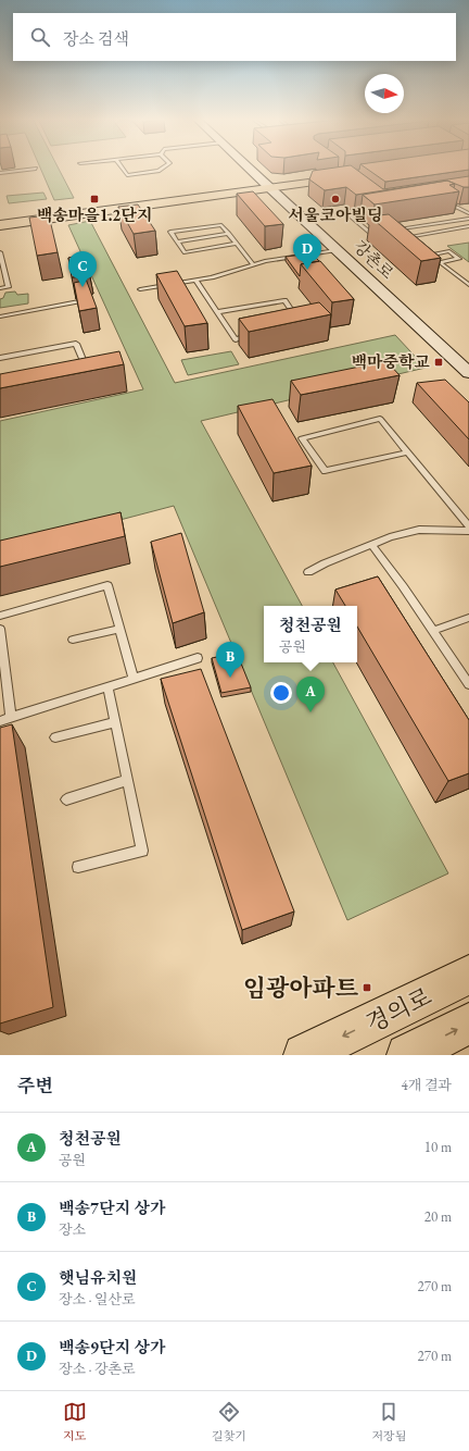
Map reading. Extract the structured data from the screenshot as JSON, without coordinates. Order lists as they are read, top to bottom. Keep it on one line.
{"streets":{"main road":["강촌로","경의로"]},"places":{"transit":["백송마을1.2단지","백마중학교","임광아파트"],"other":["서울코아빌딩"]},"north":"right","page":{"search":"장소 검색","pins":["D","C","B","A"],"popup":["청천공원","공원"],"heading":["주변","4개 결과"],"list":[{"mark":"A","name":"청천공원","note":"공원","value":"10 m"},{"mark":"B","name":"백송7단지 상가","note":"장소","value":"20 m"},{"mark":"C","name":"햇님유치원","note":"장소 · 일산로","value":"270 m"},{"mark":"D","name":"백송9단지 상가","note":"장소 · 강촌로","value":"270 m"}],"nav":["지도","길찾기","저장됨"]}}
